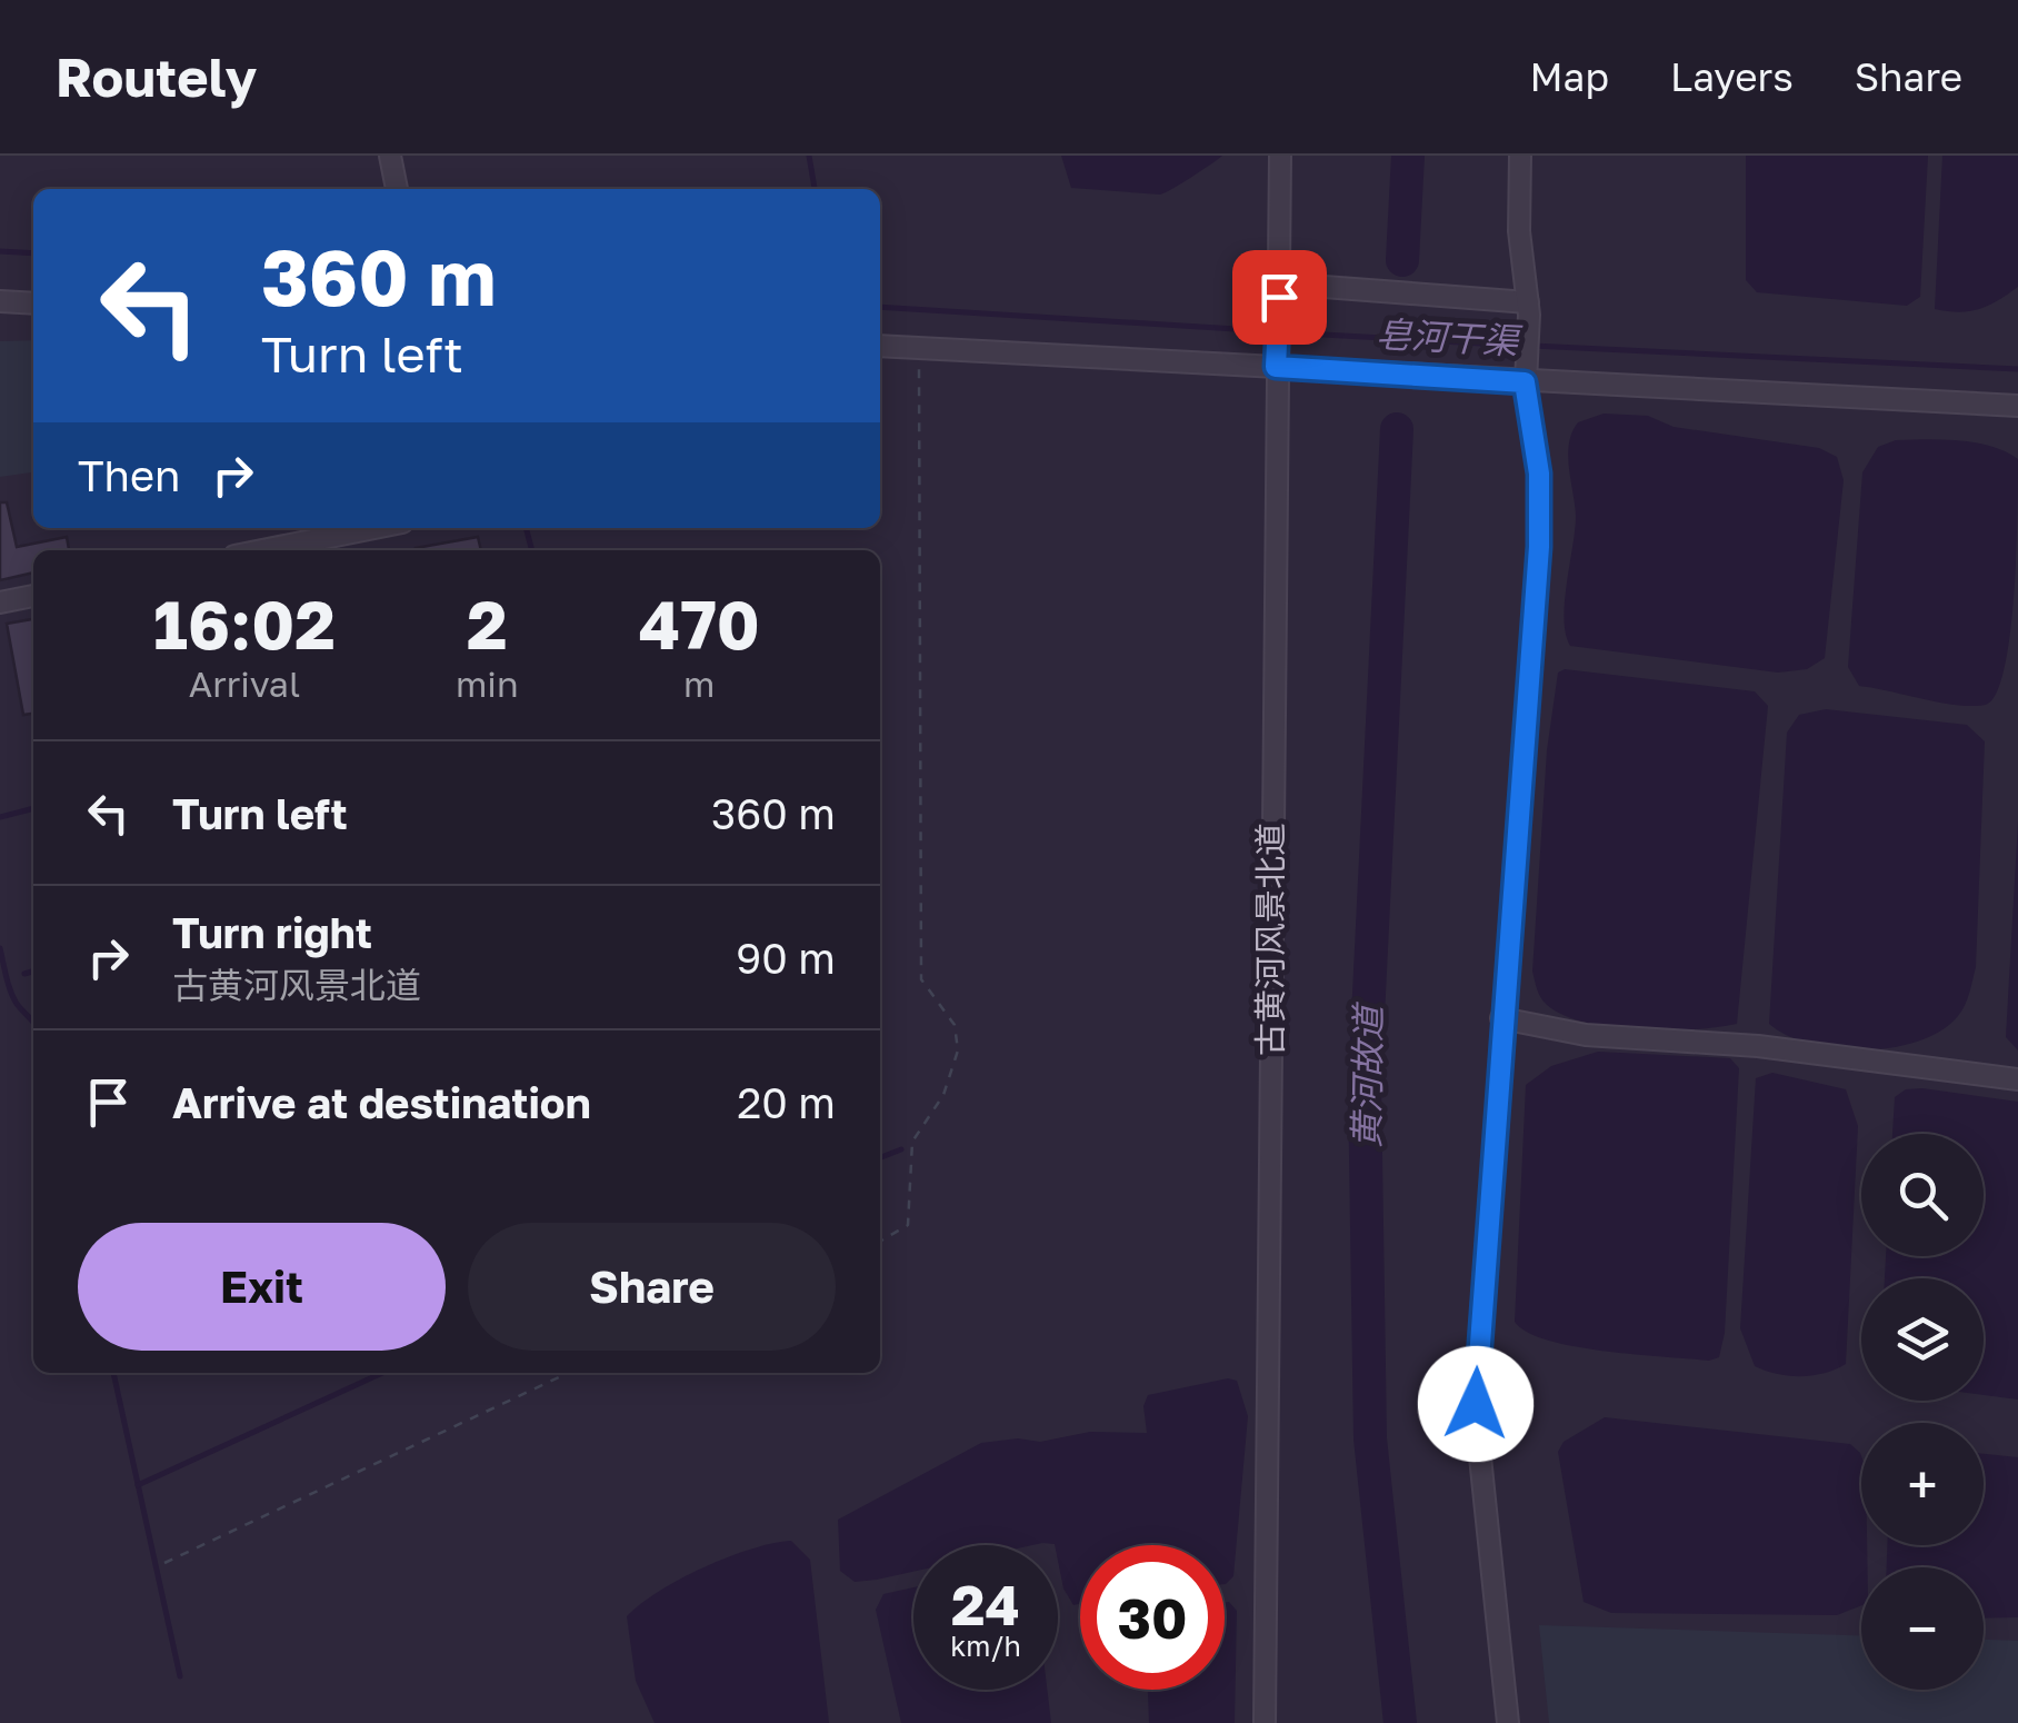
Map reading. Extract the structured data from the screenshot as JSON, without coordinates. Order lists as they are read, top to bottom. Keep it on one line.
{"streets":{"street":["古黄河风景北道"]},"water":["皂河干渠","黄河故道"],"page":{"header":"Routely","nav":["Map","Layers","Share"],"turn":["360 m","Turn left"],"then":"Then","eta":["16:02","Arrival","2","min","470","m"],"list":[{"name":"Turn left","value":"360 m"},{"name":"Turn right","note":"古黄河风景北道","value":"90 m"},{"name":"Arrive at destination","value":"20 m"}],"map_buttons":["+","−"],"buttons":["Exit","Share"],"speed":"24 km/h","limit":"30"}}
